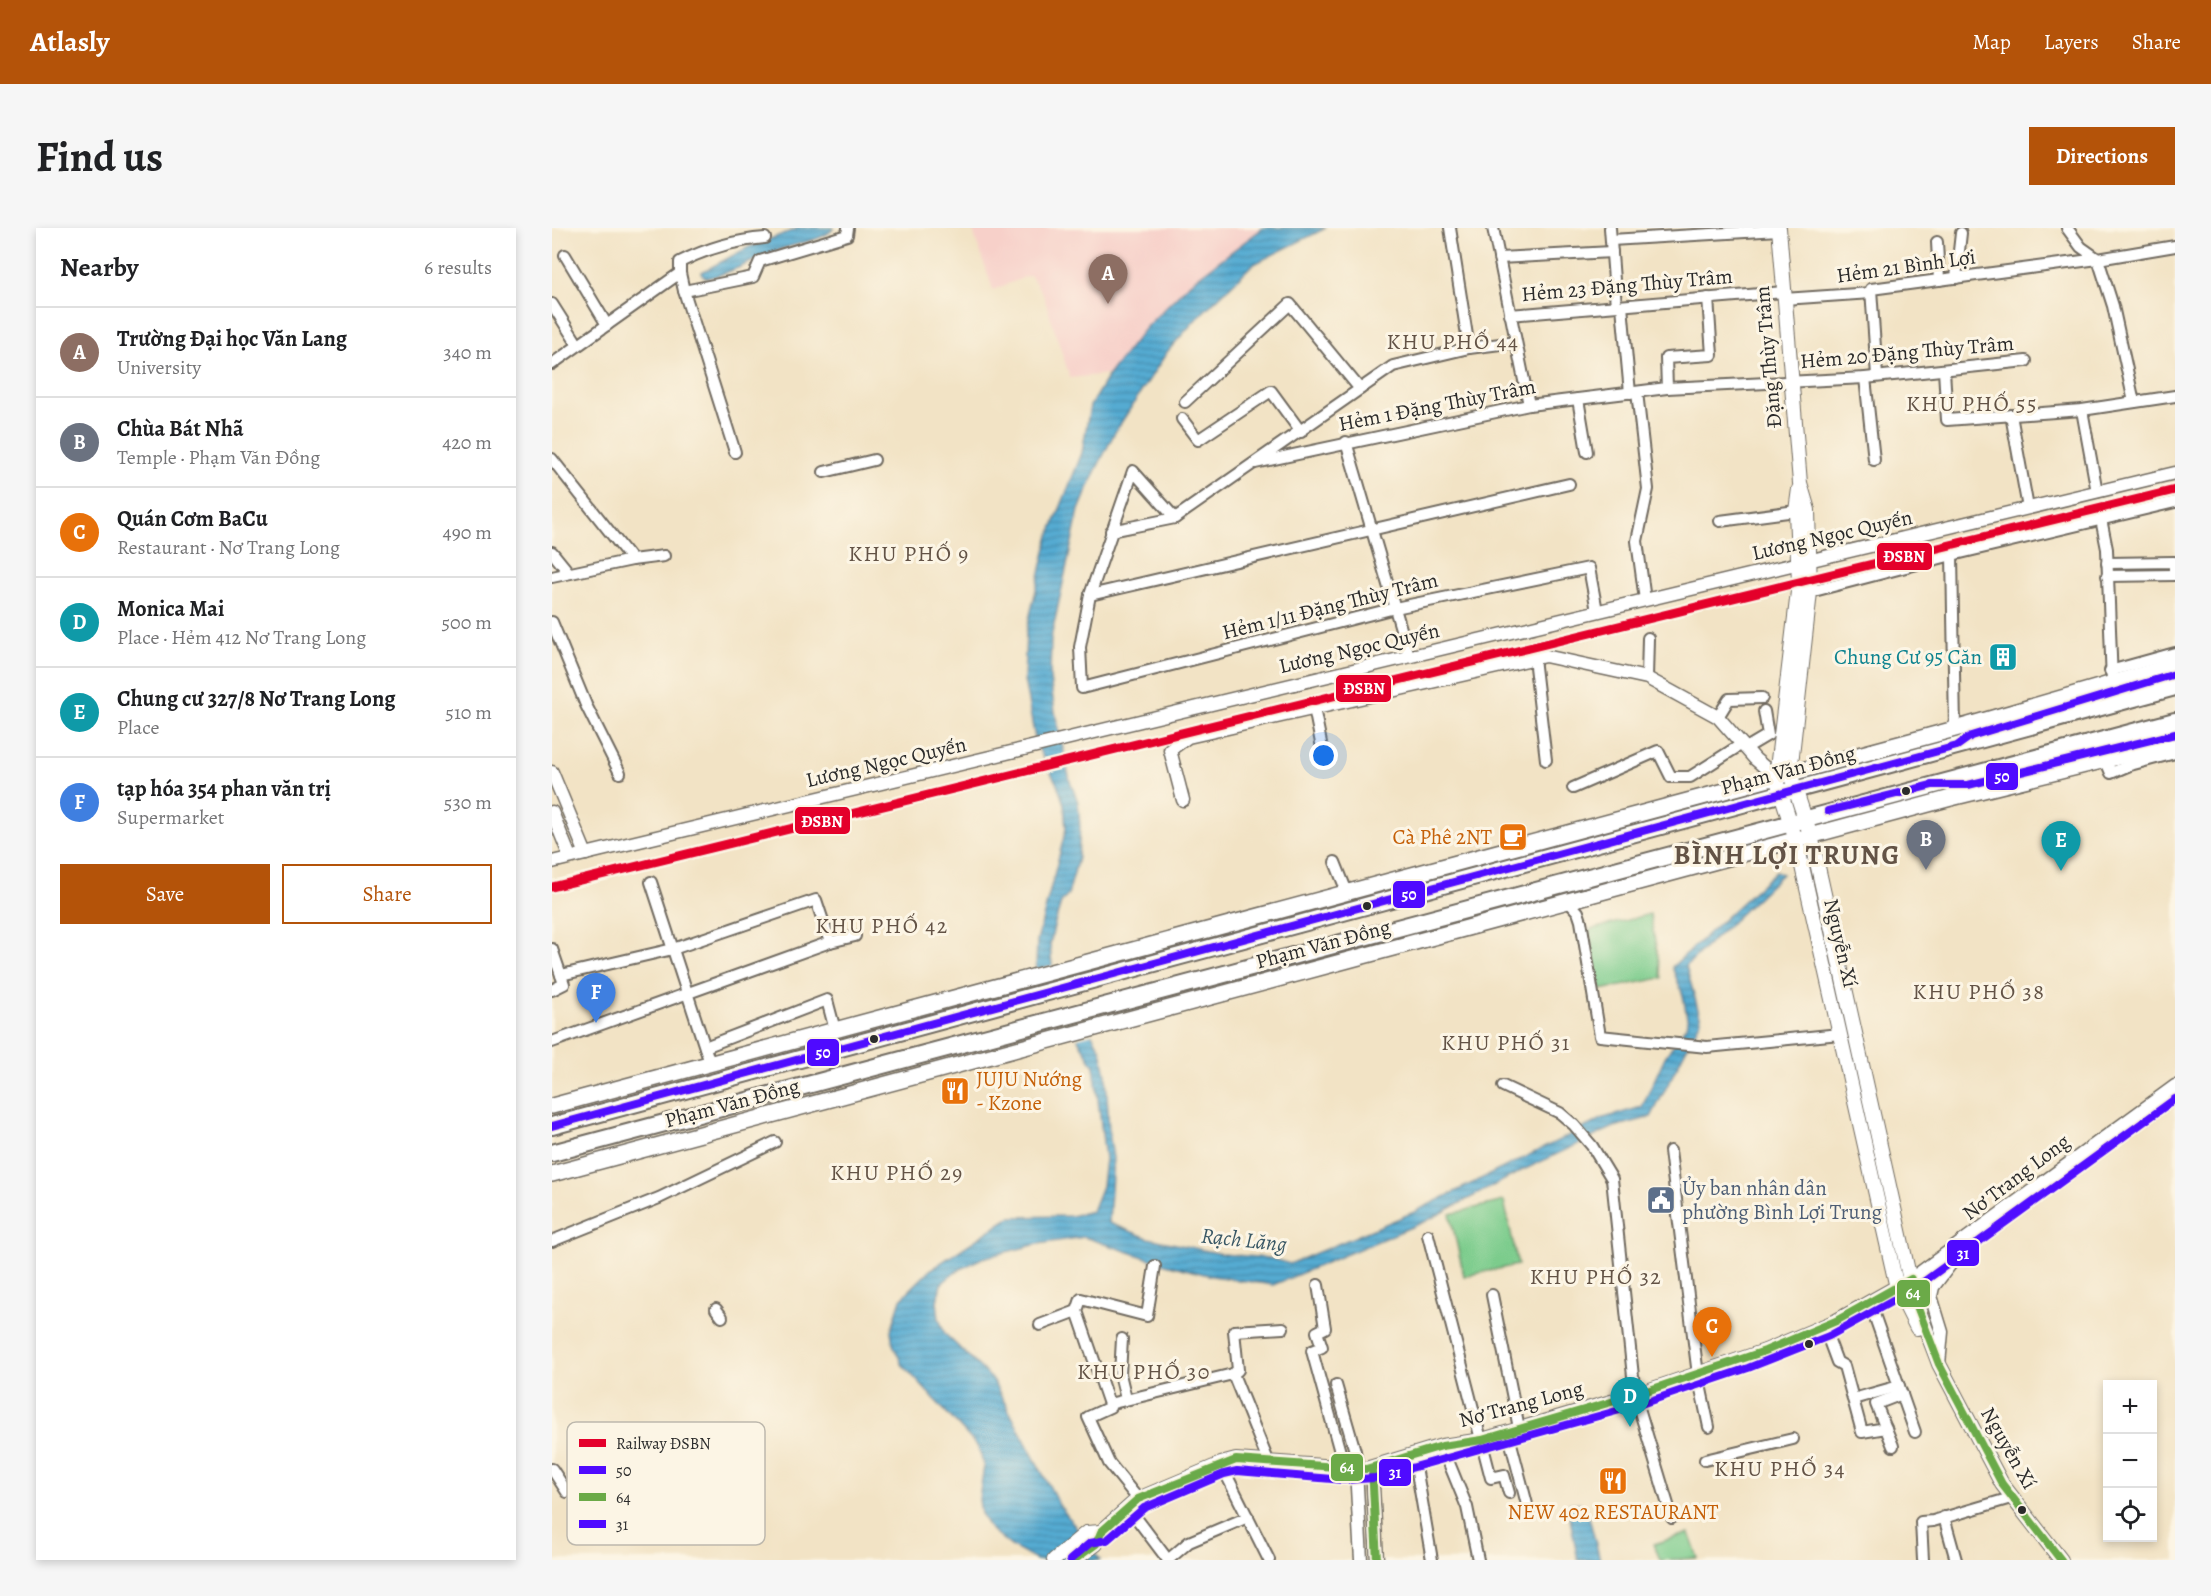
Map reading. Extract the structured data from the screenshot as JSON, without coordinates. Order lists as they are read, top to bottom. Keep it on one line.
{"streets":{"highway":["Phạm Văn Đồng"],"main road":["Đặng Thùy Trâm","Nguyễn Xí","Nơ Trang Long"],"street":["Hẻm 21 Bình Lợi","Hẻm 23 Đặng Thùy Trâm","Hẻm 20 Đặng Thùy Trâm","Hẻm 1 Đặng Thùy Trâm","Lương Ngọc Quyến","Hẻm 1/11 Đặng Thùy Trâm"]},"crossings":[["Hẻm 21 Bình Lợi","Hẻm 23 Đặng Thùy Trâm"],["Hẻm 21 Bình Lợi","Đặng Thùy Trâm"],["Hẻm 23 Đặng Thùy Trâm","Đặng Thùy Trâm"],["Hẻm 20 Đặng Thùy Trâm","Đặng Thùy Trâm"],["Hẻm 20 Đặng Thùy Trâm","Hẻm 1 Đặng Thùy Trâm"],["Đặng Thùy Trâm","Hẻm 1 Đặng Thùy Trâm"],["Đặng Thùy Trâm","Lương Ngọc Quyến"],["Đặng Thùy Trâm","Phạm Văn Đồng"],["Đặng Thùy Trâm","Nguyễn Xí"],["Lương Ngọc Quyến","Hẻm 1/11 Đặng Thùy Trâm"],["Phạm Văn Đồng","Nguyễn Xí"],["Nguyễn Xí","Nơ Trang Long"]],"districts":["KHU PHỐ 44","KHU PHỐ 55","KHU PHỐ 9","BÌNH LỢI TRUNG","KHU PHỐ 42","KHU PHỐ 38","KHU PHỐ 31","KHU PHỐ 29","KHU PHỐ 32","KHU PHỐ 30","KHU PHỐ 34"],"water":["Rạch Lăng"],"places":{"building":["Chung Cư 95 Căn"],"cafe":["Cà Phê 2NT"],"restaurant":["JUJU Nướng - Kzone","NEW 402 RESTAURANT"],"public building":["Ủy ban nhân dân phường Bình Lợi Trung"]},"lines":["rail line ĐSBN","transit line 50","transit line 31","transit line 64"],"legend":["Railway ĐSBN","50","64","31"],"page":{"header":"Atlasly","nav":["Map","Layers","Share"],"buttons":["Directions",["Save","Share"]],"title":"Find us","heading":["Nearby","6 results"],"pins":["A","B","E","F","C","D"],"list":[{"mark":"A","name":"Trường Đại học Văn Lang","note":"University","value":"340 m"},{"mark":"B","name":"Chùa Bát Nhã","note":"Temple · Phạm Văn Đồng","value":"420 m"},{"mark":"C","name":"Quán Cơm BaCu","note":"Restaurant · Nơ Trang Long","value":"490 m"},{"mark":"D","name":"Monica Mai","note":"Place · Hẻm 412 Nơ Trang Long","value":"500 m"},{"mark":"E","name":"Chung cư 327/8 Nơ Trang Long","note":"Place","value":"510 m"},{"mark":"F","name":"tạp hóa 354 phan văn trị","note":"Supermarket","value":"530 m"}],"map_buttons":["+","−"]}}
